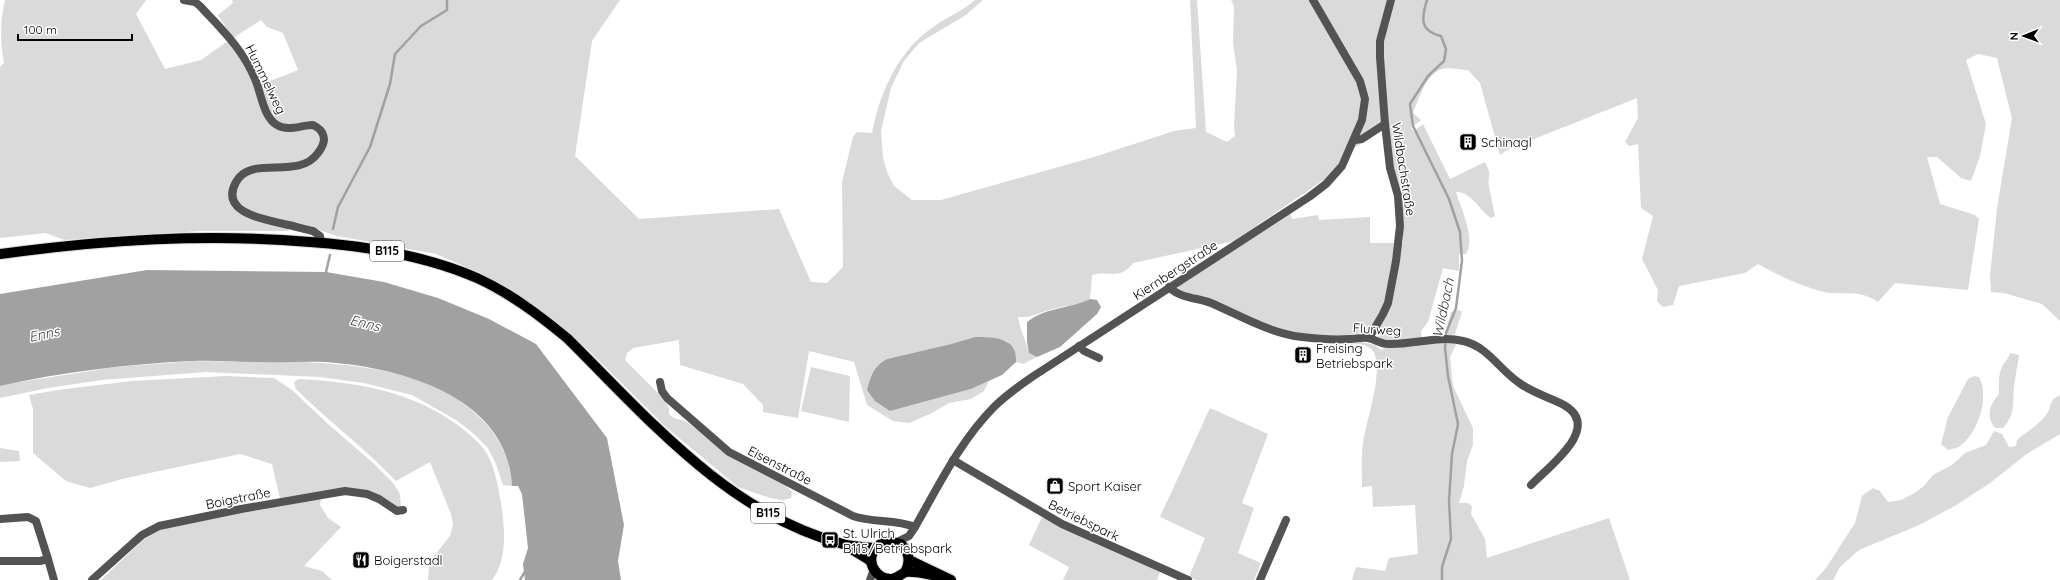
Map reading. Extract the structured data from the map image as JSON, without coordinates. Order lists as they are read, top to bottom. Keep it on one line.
{"streets":{"main road":["B115"],"street":["Hummelweg","Wildbachstraße","Kiernbergstraße","Flurweg","Eisenstraße","Boigstraße","Betriebspark"]},"crossings":[["Hummelweg","B115"],["Wildbachstraße","Flurweg"],["B115","Kiernbergstraße"],["Kiernbergstraße","Flurweg"],["Kiernbergstraße","Eisenstraße"],["Kiernbergstraße","Betriebspark"]],"water":["Wildbach","Enns"],"places":{"building":["Schinagl","Freising Betriebspark"],"shop":["Sport Kaiser"],"bus stop":["St. Ulrich B115/Betriebspark"],"restaurant":["Boigerstadl"]},"scale_bar":"100 m","north":"left"}
